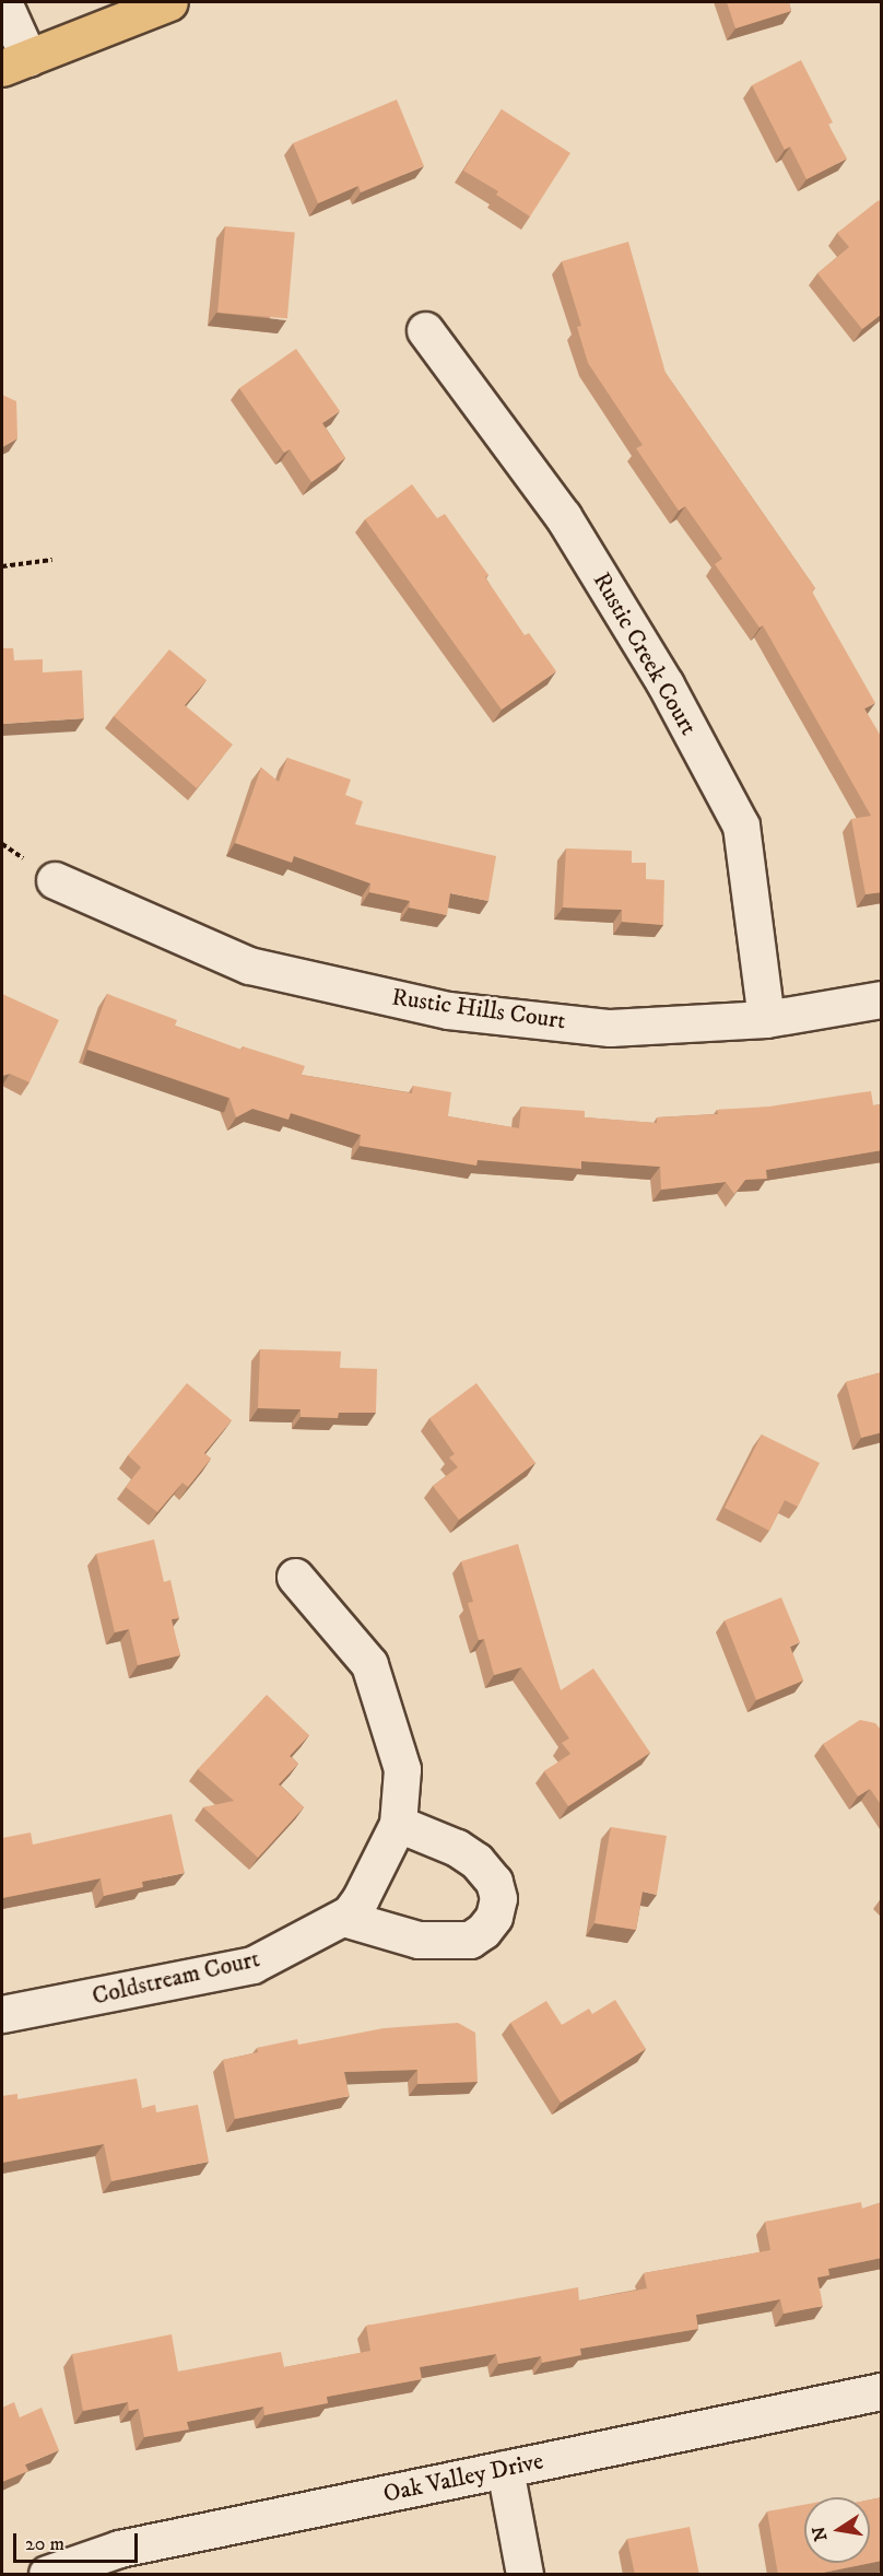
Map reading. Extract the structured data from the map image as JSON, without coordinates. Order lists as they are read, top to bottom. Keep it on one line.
{"streets":{"street":["Rustic Creek Court","Rustic Hills Court","Coldstream Court","Oak Valley Drive"]},"crossings":[["Rustic Creek Court","Rustic Hills Court"]],"scale_bar":"20 m","north":"left"}
